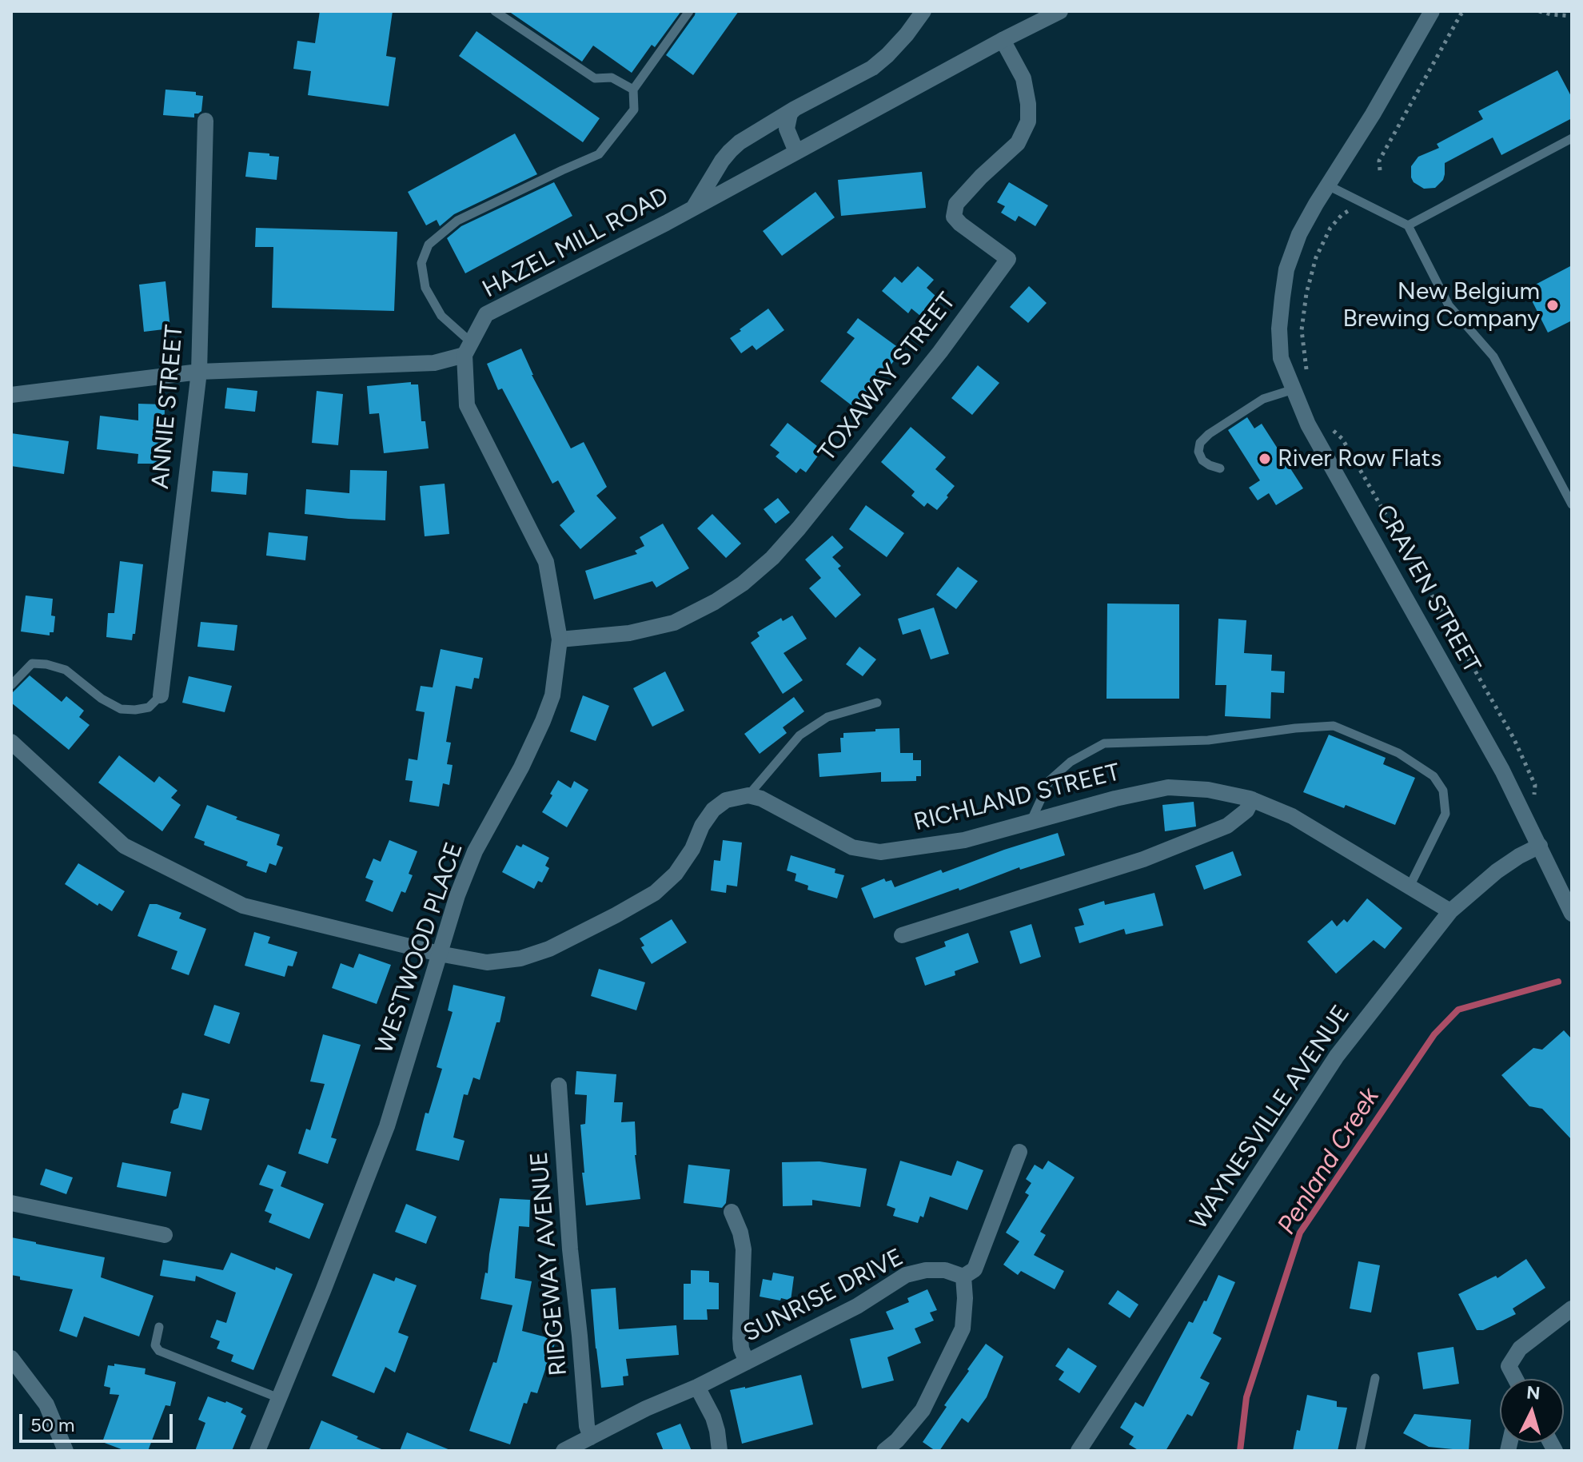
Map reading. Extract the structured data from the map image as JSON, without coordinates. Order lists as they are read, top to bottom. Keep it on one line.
{"streets":{"street":["HAZEL MILL ROAD","TOXAWAY STREET","ANNIE STREET","CRAVEN STREET","RICHLAND STREET","WESTWOOD PLACE","WAYNESVILLE AVENUE","RIDGEWAY AVENUE","SUNRISE DRIVE"]},"crossings":[["HAZEL MILL ROAD","TOXAWAY STREET"],["HAZEL MILL ROAD","WESTWOOD PLACE"],["TOXAWAY STREET","WESTWOOD PLACE"],["CRAVEN STREET","WAYNESVILLE AVENUE"],["RICHLAND STREET","WAYNESVILLE AVENUE"],["RIDGEWAY AVENUE","SUNRISE DRIVE"]],"water":["Penland Creek"],"places":["New Belgium Brewing Company","River Row Flats"],"scale_bar":"50 m","north":"top"}
